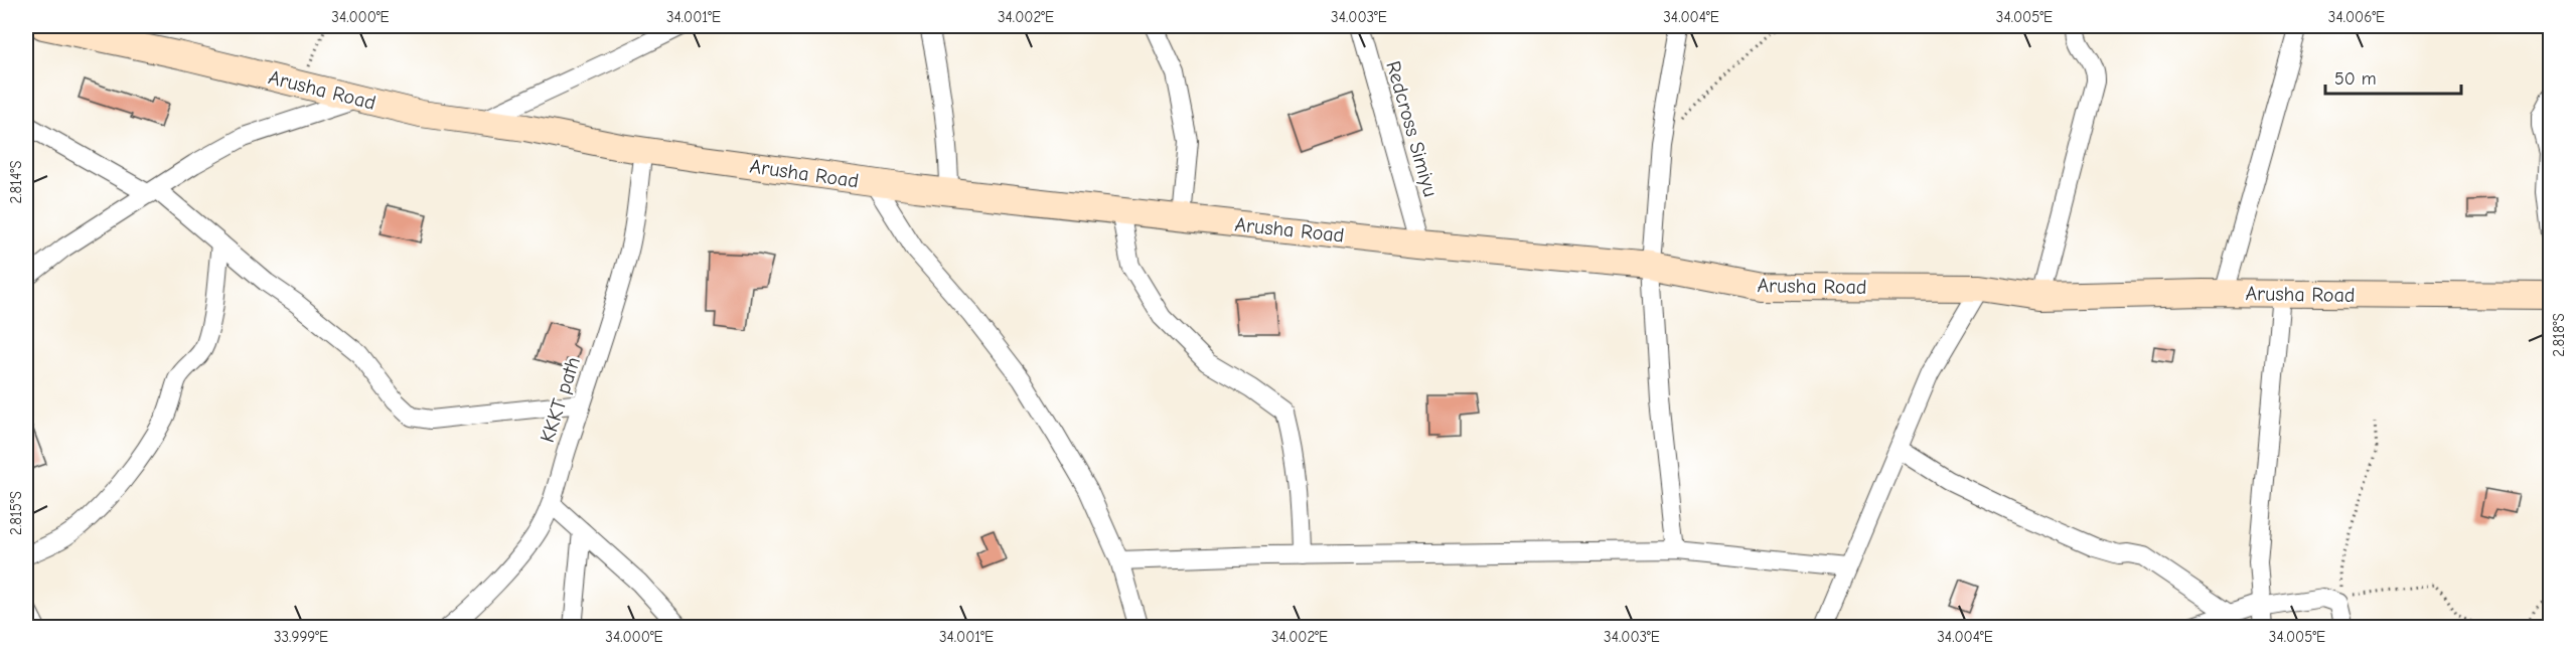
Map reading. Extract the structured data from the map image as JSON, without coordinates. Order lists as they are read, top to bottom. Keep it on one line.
{"streets":{"main road":["Arusha Road"],"street":["Redcross Simiyu","KKKT path"]},"crossings":[["Arusha Road","Redcross Simiyu"],["Arusha Road","KKKT path"]],"scale_bar":"50 m","coordinates":["34.000°E","34.001°E","34.002°E","34.003°E","34.004°E","34.005°E","34.006°E","2.814°S","2.818°S","2.815°S","33.999°E"]}
